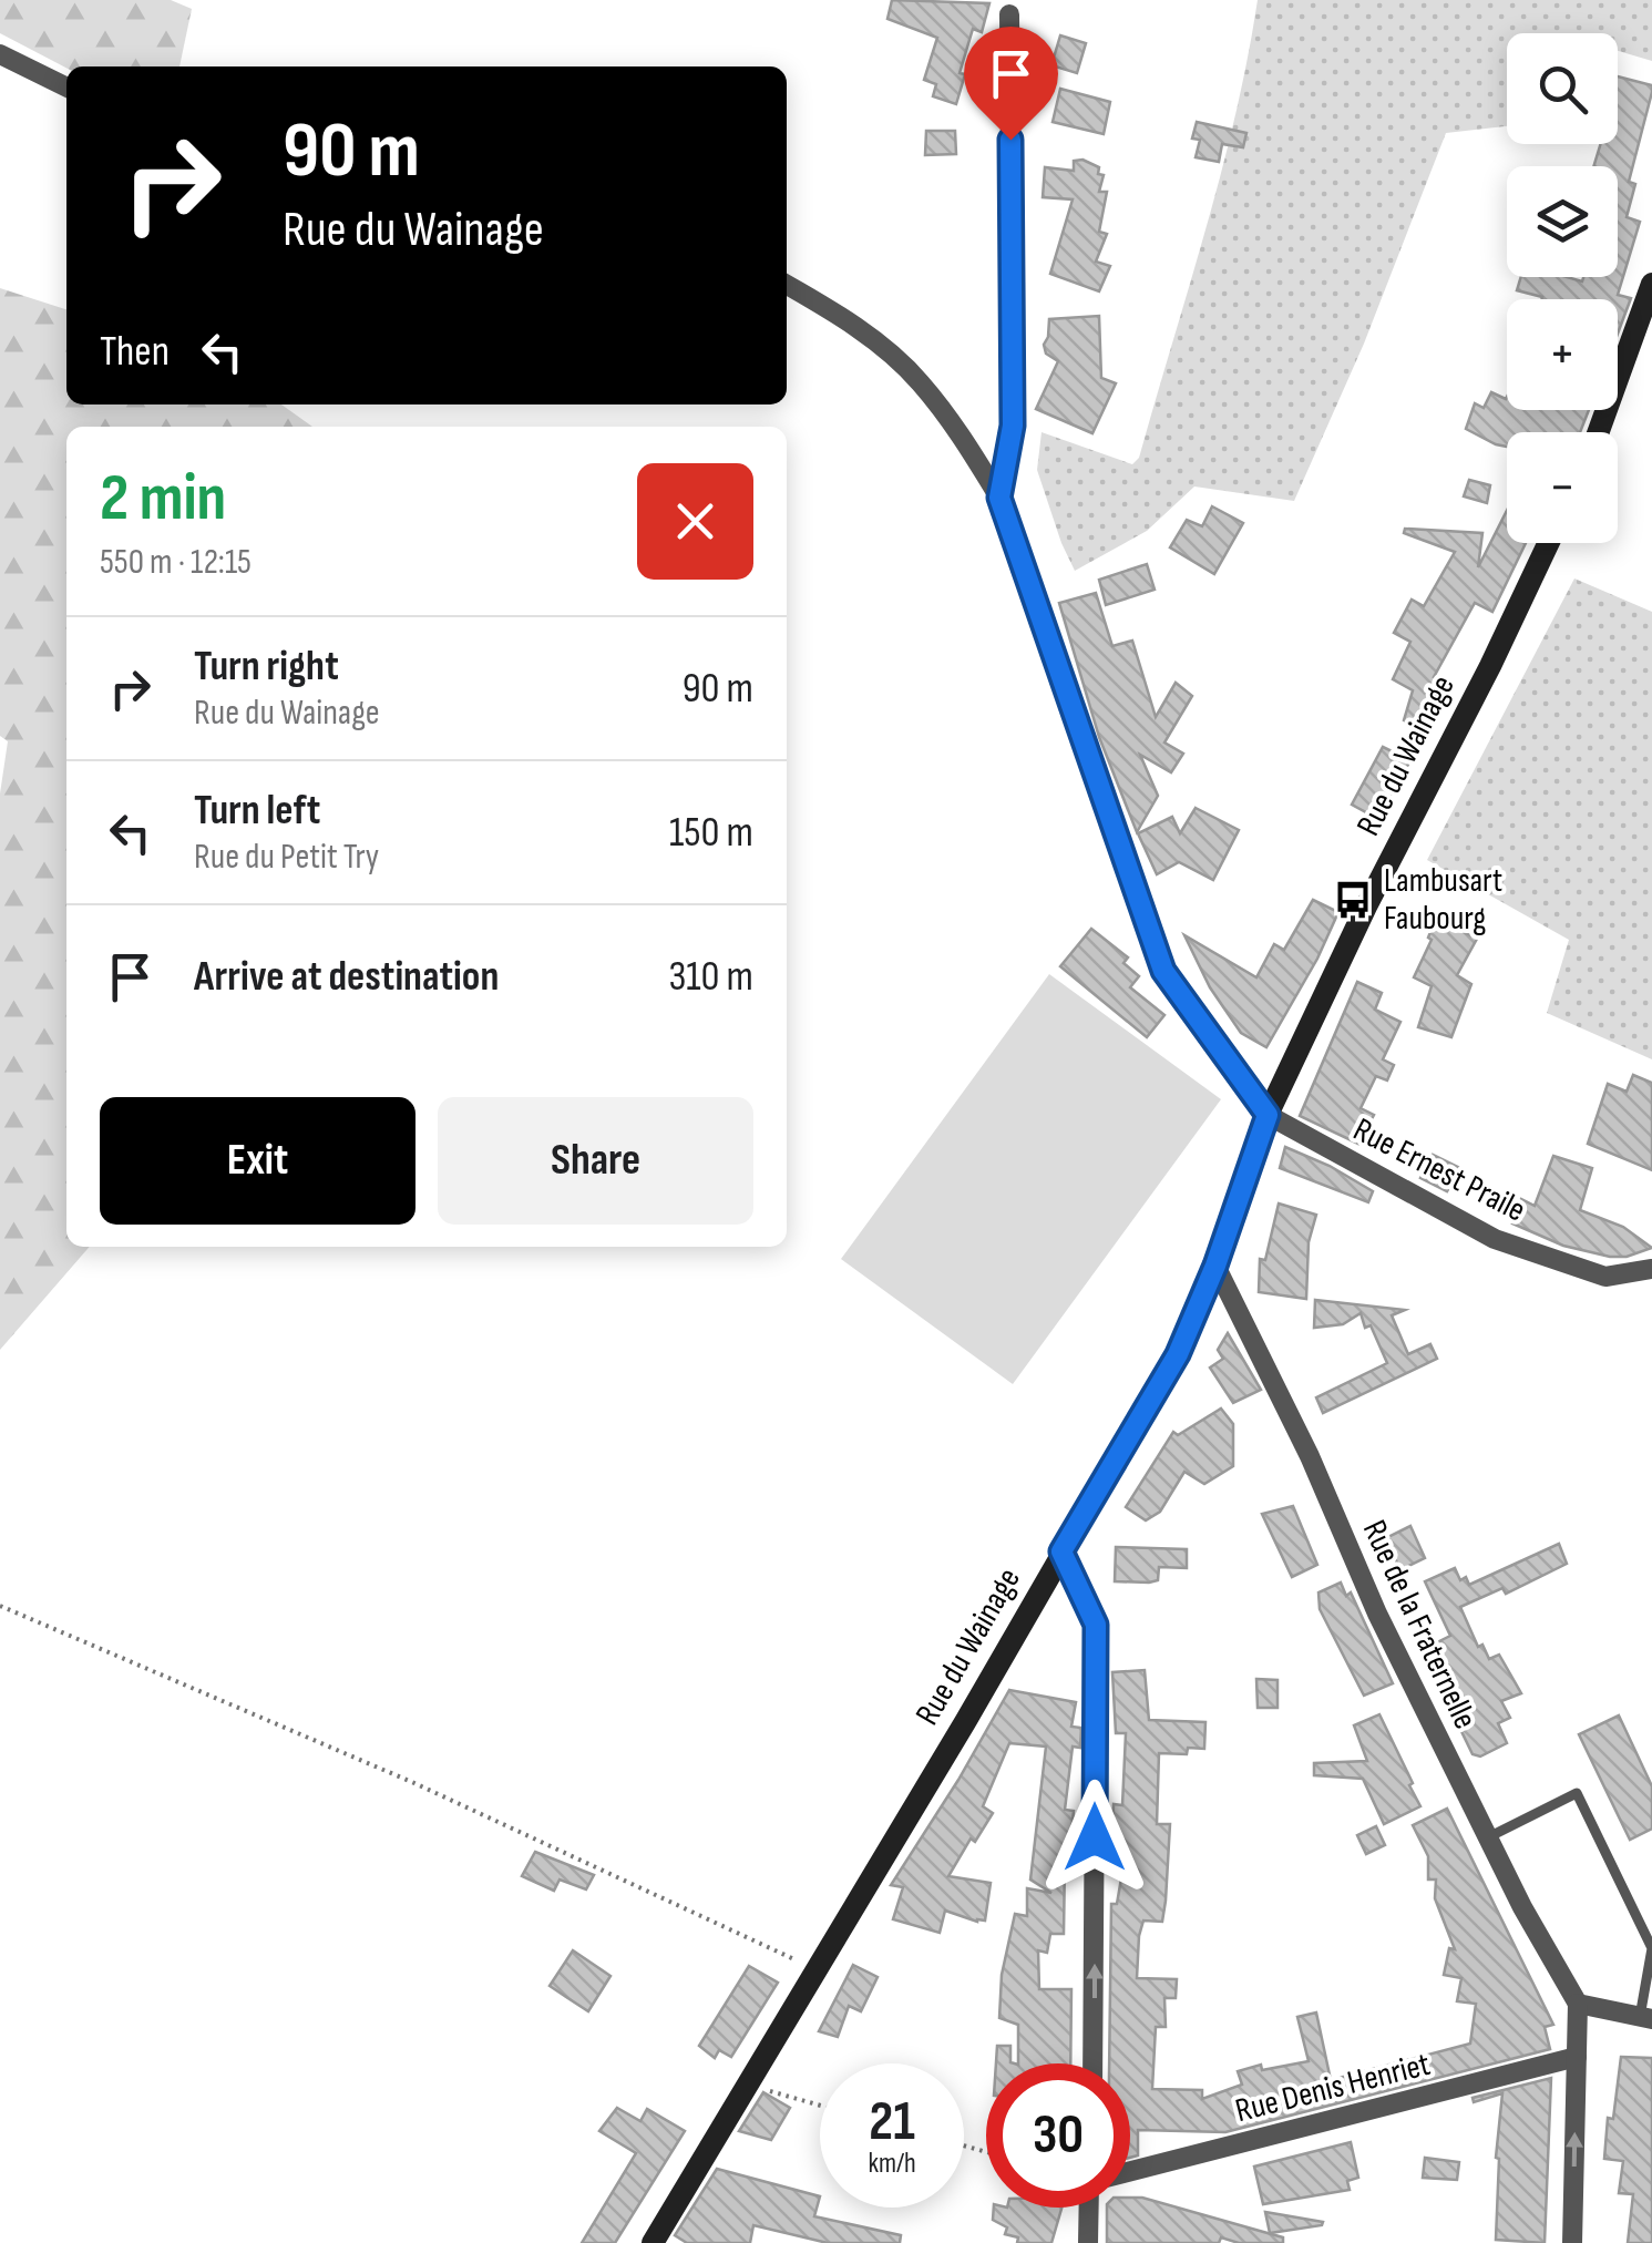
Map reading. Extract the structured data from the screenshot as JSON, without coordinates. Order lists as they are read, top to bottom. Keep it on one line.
{"streets":{"main road":["Rue du Wainage"],"street":["Rue Ernest Praile","Rue de la Fraternelle","Rue Denis Henriet"]},"crossings":[["Rue du Wainage","Rue Ernest Praile"],["Rue du Wainage","Rue de la Fraternelle"]],"places":{"bus stop":["Lambusart Faubourg"]},"page":{"map_buttons":["+","−"],"turn":["90 m","Rue du Wainage"],"then":"Then","heading":["2 min","550 m · 12:15"],"list":[{"name":"Turn right","note":"Rue du Wainage","value":"90 m"},{"name":"Turn left","note":"Rue du Petit Try","value":"150 m"},{"name":"Arrive at destination","value":"310 m"}],"buttons":["Exit","Share"],"speed":"21 km/h","limit":"30"}}
